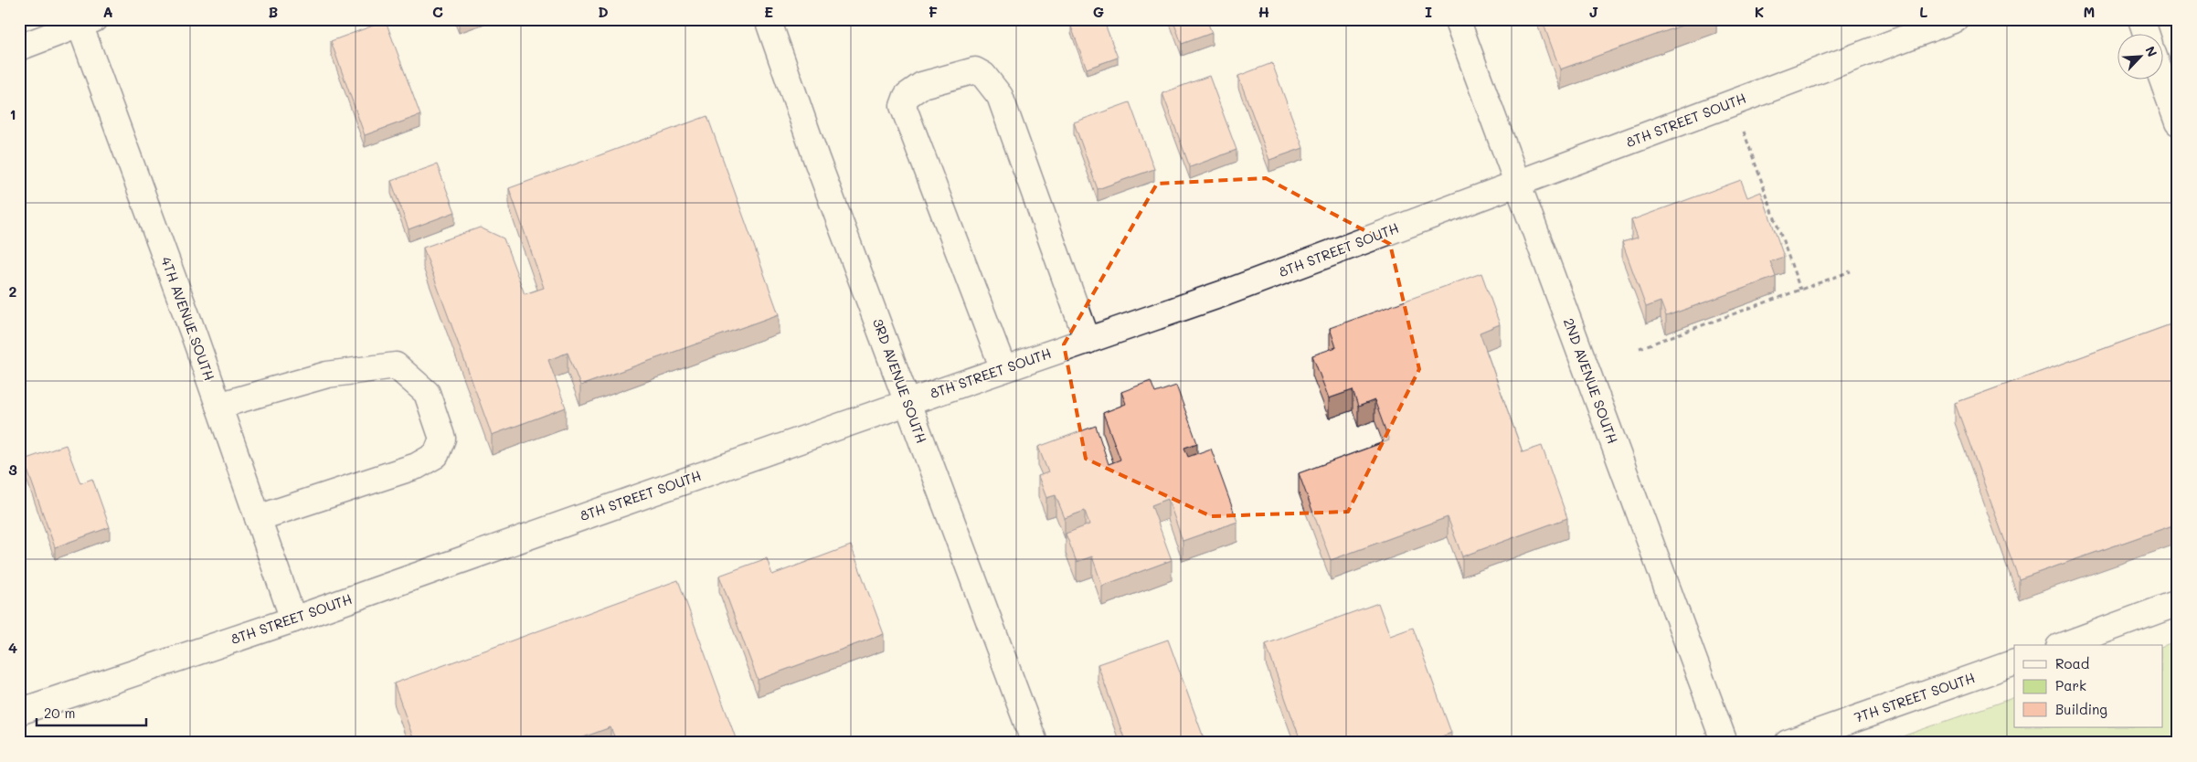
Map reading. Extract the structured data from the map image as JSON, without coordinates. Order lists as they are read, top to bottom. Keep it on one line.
{"streets":{"street":["8TH STREET SOUTH","4TH AVENUE SOUTH","3RD AVENUE SOUTH","2ND AVENUE SOUTH","7TH STREET SOUTH"]},"crossings":[["8TH STREET SOUTH","4TH AVENUE SOUTH"],["8TH STREET SOUTH","3RD AVENUE SOUTH"],["8TH STREET SOUTH","2ND AVENUE SOUTH"]],"legend":["Road","Park","Building"],"scale_bar":"20 m","north":"top right","grid":{"columns":["A","B","C","D","E","F","G","H","I","J","K","L","M"],"rows":["1","2","3","4"]}}
